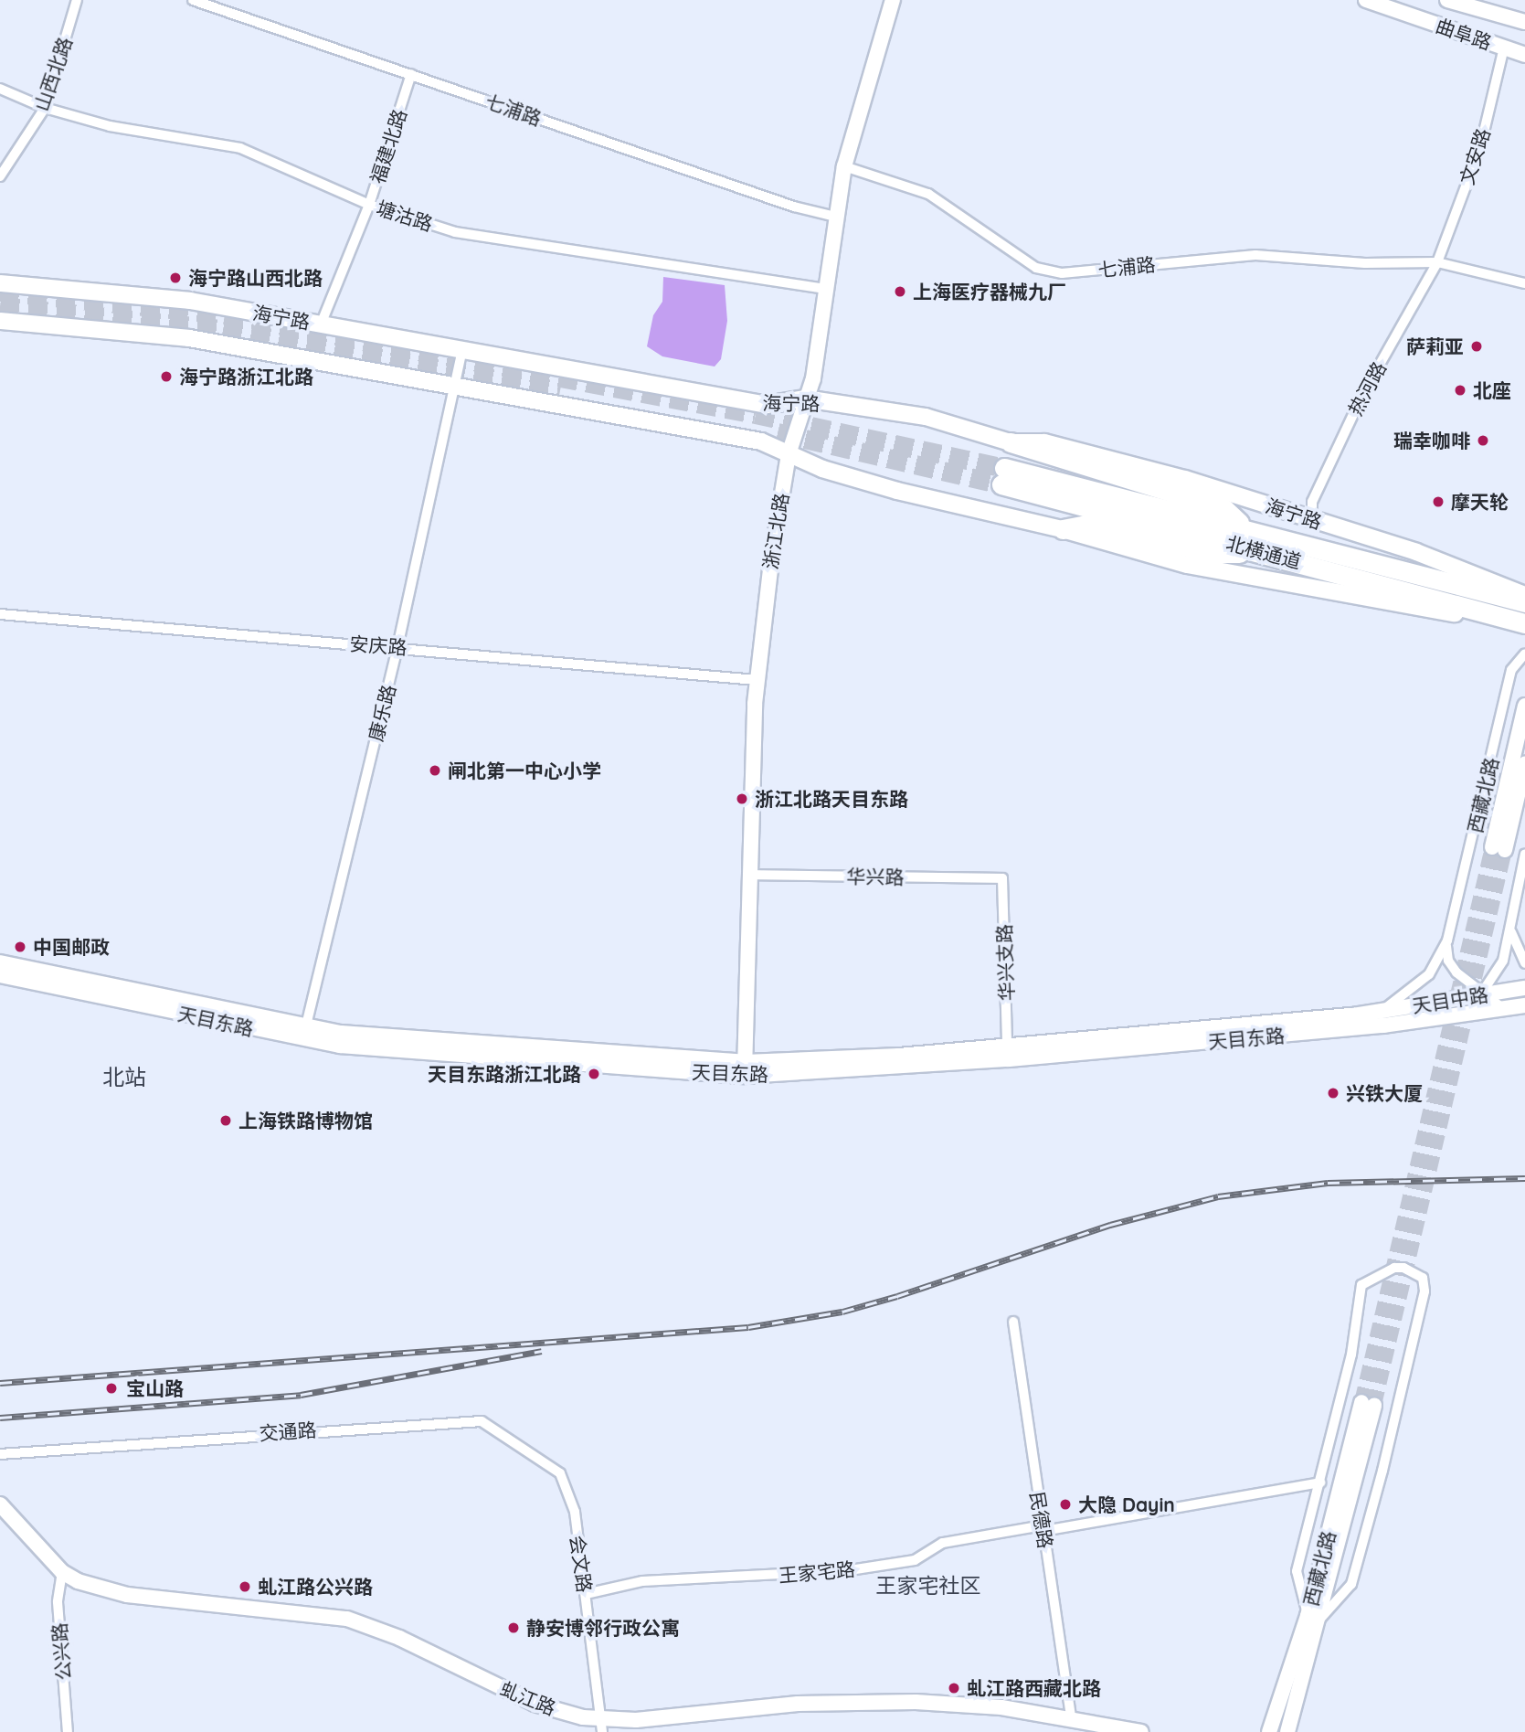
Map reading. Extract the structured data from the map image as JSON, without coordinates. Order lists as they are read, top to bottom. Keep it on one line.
{"streets":{"highway":["北横通道"],"main road":["曲阜路","海宁路","浙江北路","西藏北路","天目中路","天目东路","虬江路"],"street":["山西北路","七浦路","福建北路","文安路","塘沽路","热河路","安庆路","康乐路","华兴路","华兴支路","交通路","民德路","会文路","王家宅路","公兴路"]},"crossings":[["曲阜路","文安路"],["山西北路","塘沽路"],["七浦路","福建北路"],["七浦路","文安路"],["七浦路","热河路"],["七浦路","浙江北路"],["福建北路","塘沽路"],["福建北路","海宁路"],["文安路","热河路"],["塘沽路","浙江北路"],["海宁路","热河路"],["海宁路","浙江北路"],["海宁路","康乐路"],["浙江北路","安庆路"],["浙江北路","华兴路"],["浙江北路","天目东路"],["安庆路","康乐路"],["康乐路","天目东路"],["西藏北路","天目中路"],["西藏北路","天目东路"],["华兴路","华兴支路"],["华兴支路","天目东路"],["天目中路","天目东路"],["交通路","会文路"],["民德路","王家宅路"],["民德路","虬江路"],["会文路","王家宅路"],["会文路","虬江路"],["公兴路","虬江路"]],"districts":["北站","王家宅社区"],"places":["海宁路山西北路","上海医疗器械九厂","萨莉亚","海宁路浙江北路","北座","瑞幸咖啡","摩天轮","闸北第一中心小学","浙江北路天目东路","中国邮政","天目东路浙江北路","兴铁大厦","上海铁路博物馆","宝山路","大隐 Dayin","虬江路公兴路","静安博邻行政公寓","虬江路西藏北路"]}
